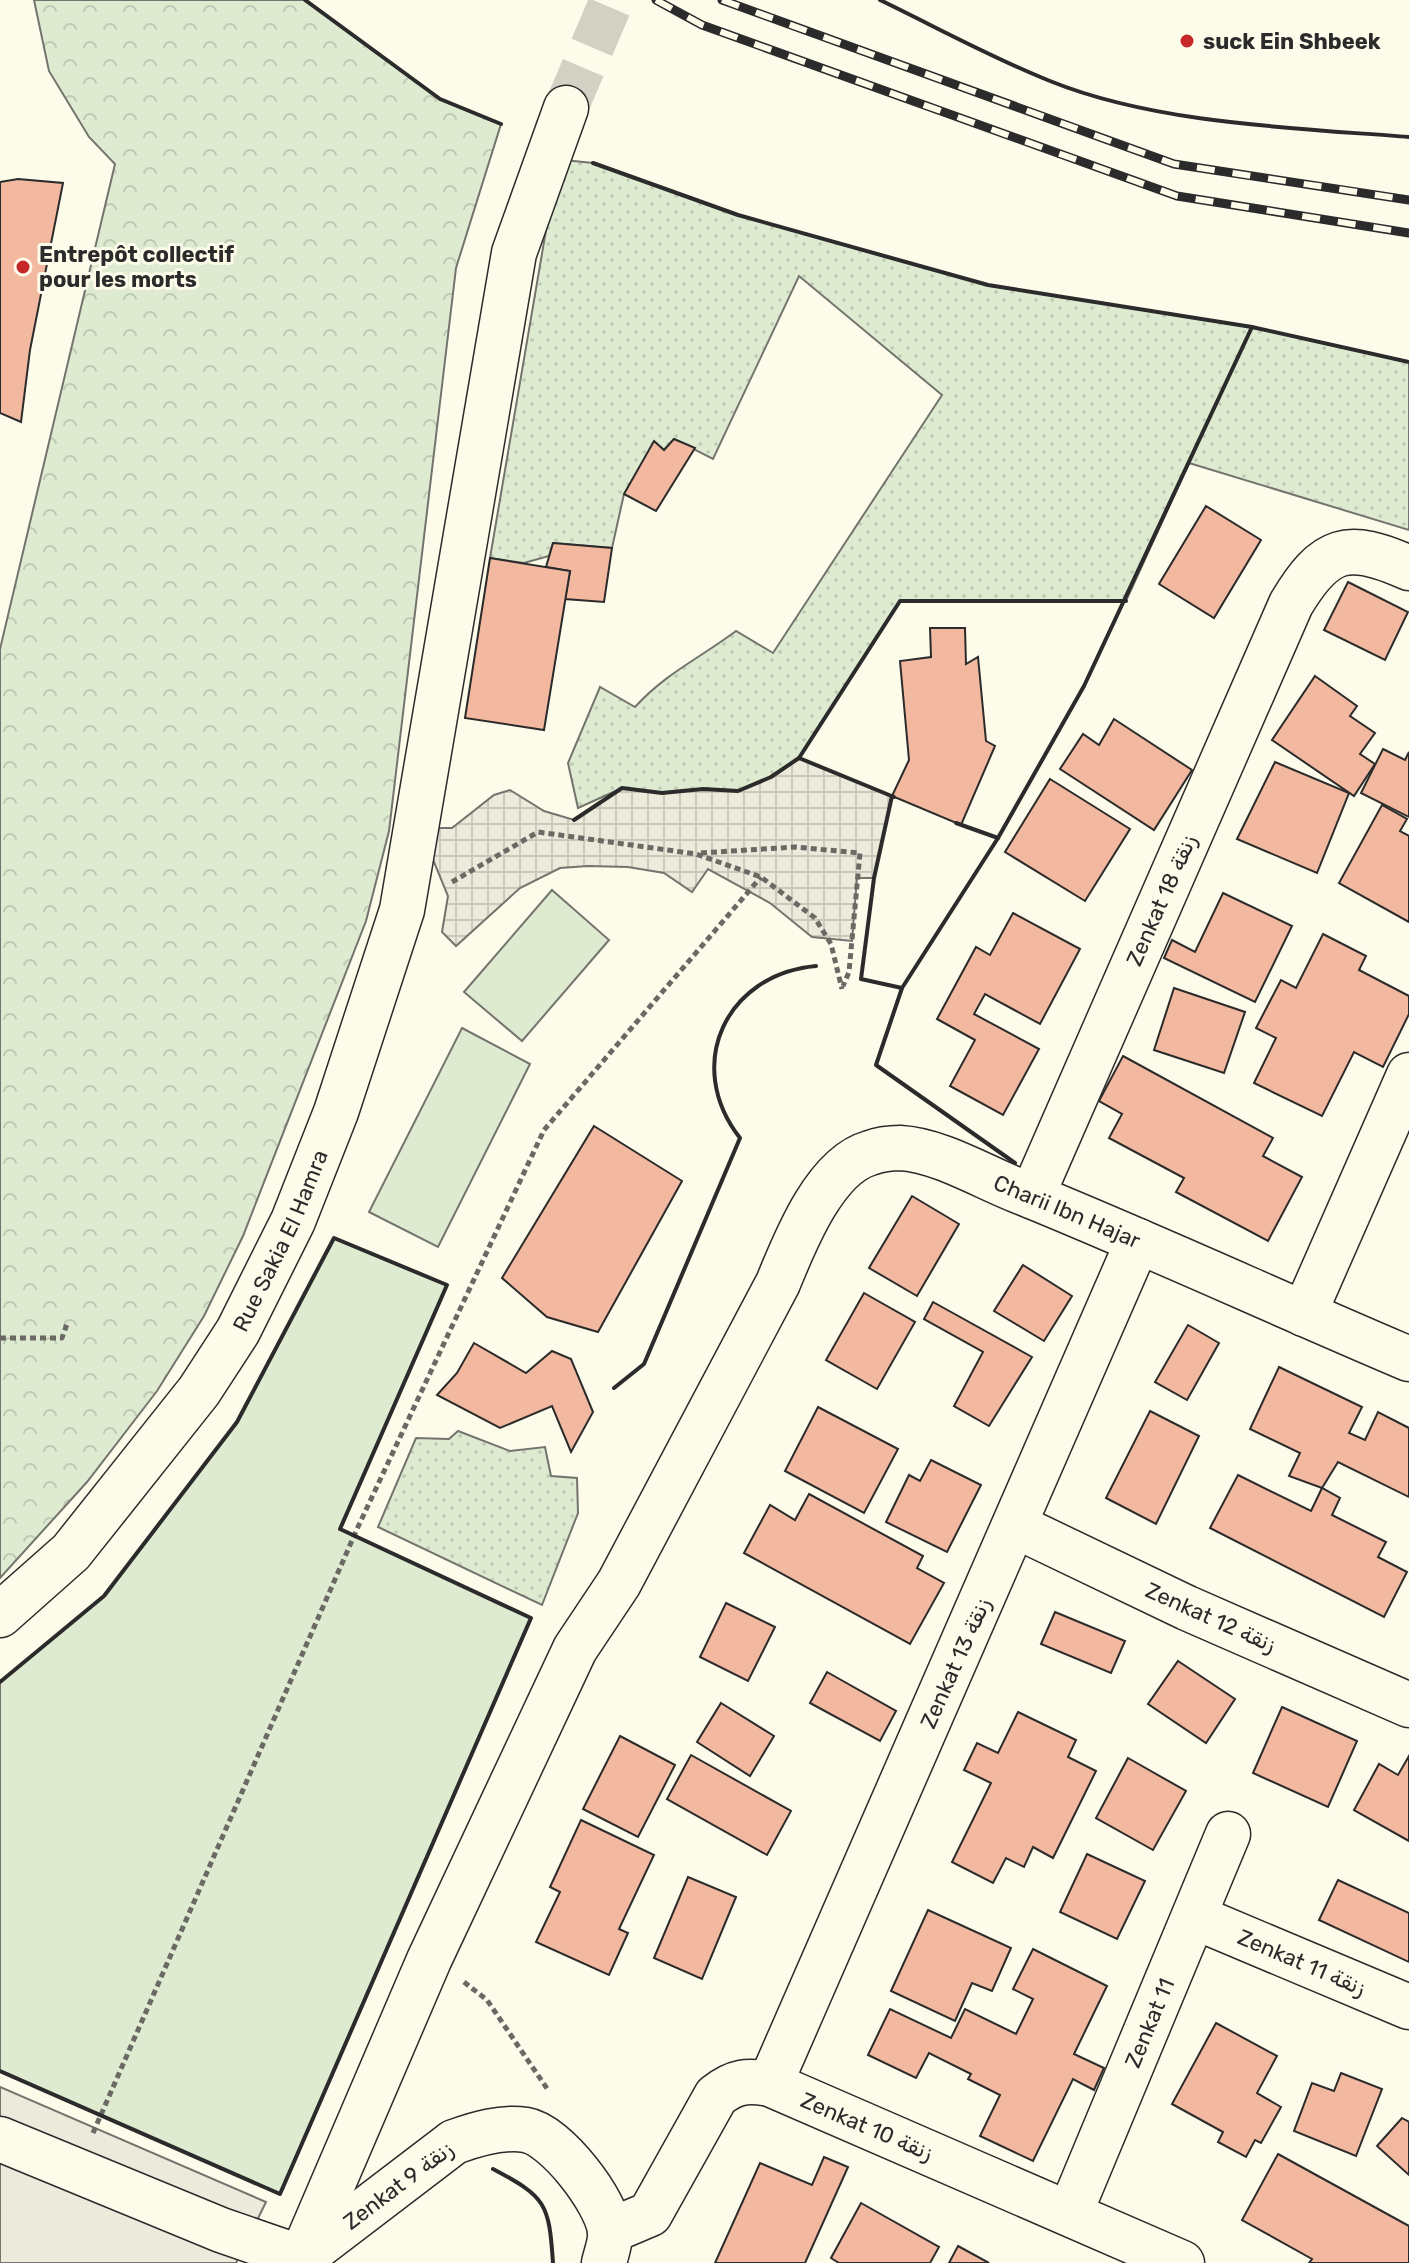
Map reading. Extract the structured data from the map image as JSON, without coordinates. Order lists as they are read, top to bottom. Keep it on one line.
{"streets":{"street":["Zenkat 18 زنقة","Charii Ibn Hajar","Rue Sakia El Hamra","Zenkat 12 زنقة","Zenkat 13 زنقة","Zenkat 11 زنقة","Zenkat 11","Zenkat 10 زنقة","Zenkat 9 زنقة"]},"crossings":[["Zenkat 18 زنقة","Charii Ibn Hajar"],["Charii Ibn Hajar","Zenkat 13 زنقة"],["Charii Ibn Hajar","Zenkat 9 زنقة"],["Zenkat 12 زنقة","Zenkat 13 زنقة"],["Zenkat 13 زنقة","Zenkat 10 زنقة"],["Zenkat 11 زنقة","Zenkat 11"],["Zenkat 11","Zenkat 10 زنقة"],["Zenkat 10 زنقة","Zenkat 9 زنقة"]],"places":["suck Ein Shbeek","Entrepôt collectif pour les morts"]}
